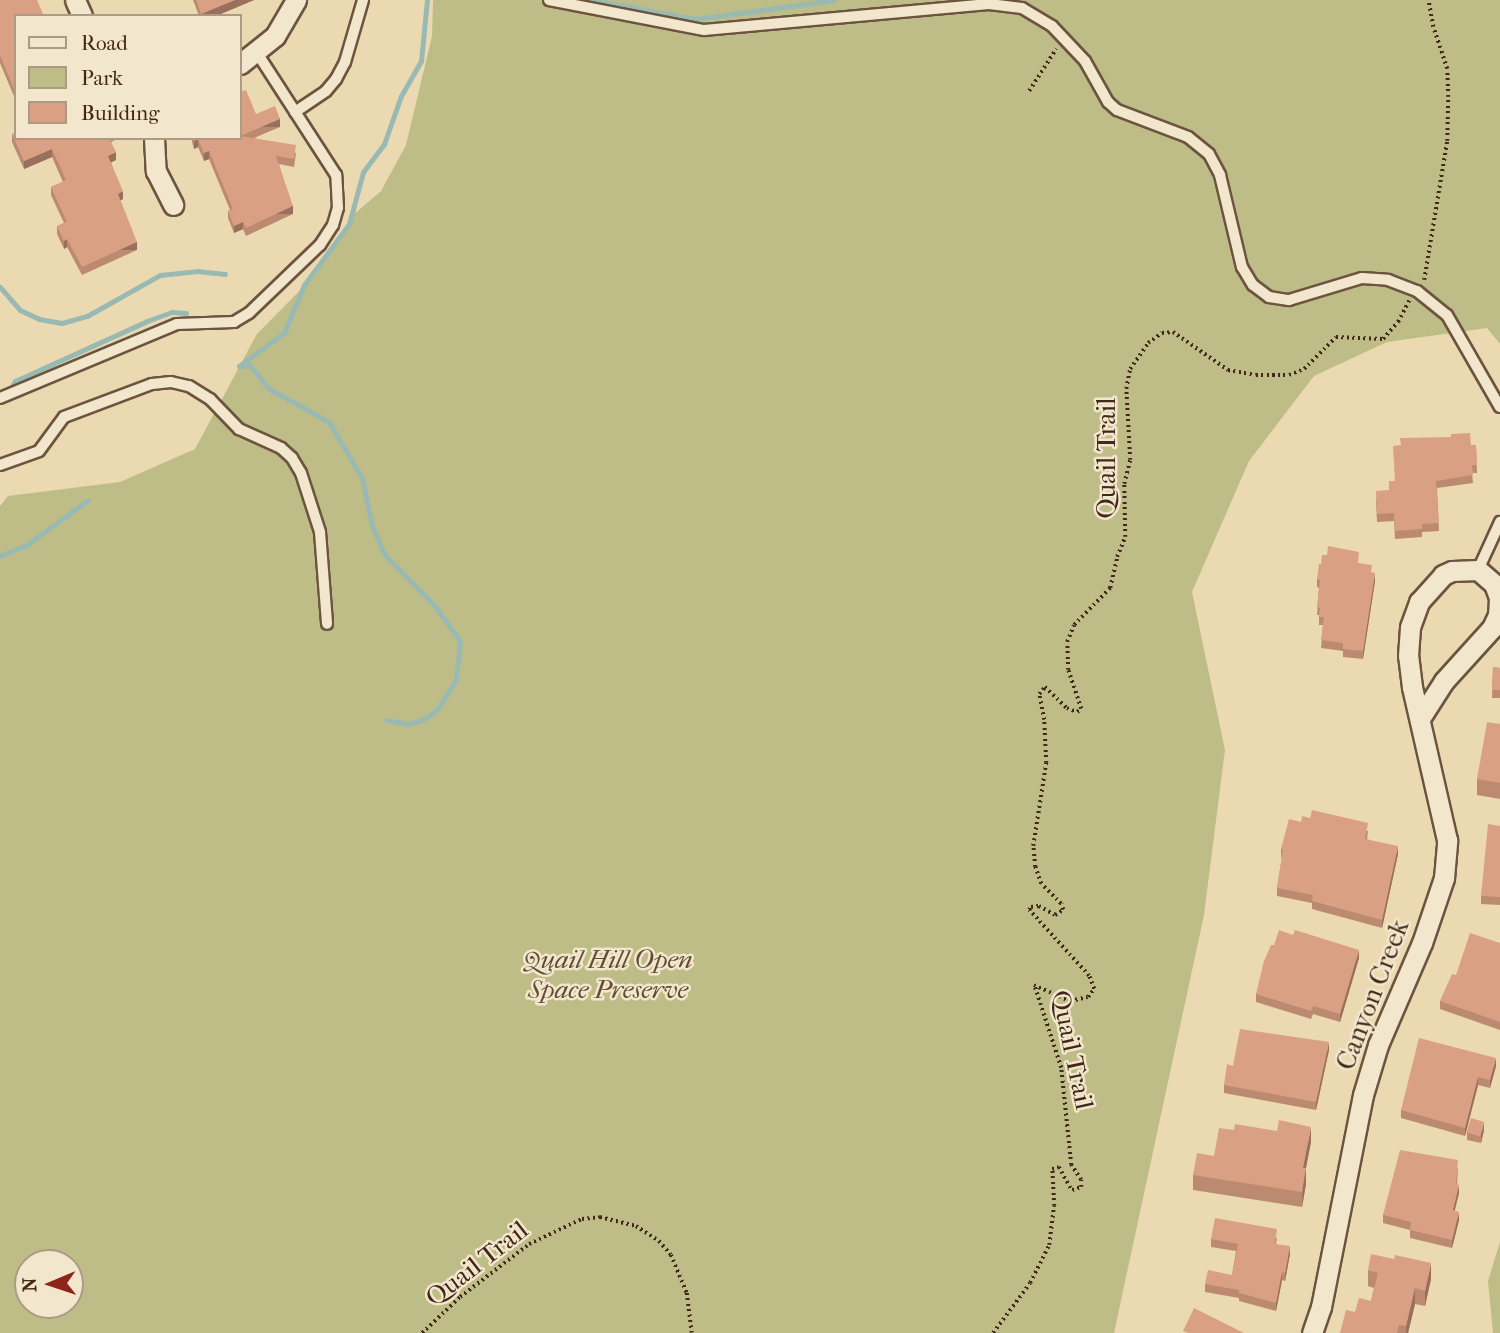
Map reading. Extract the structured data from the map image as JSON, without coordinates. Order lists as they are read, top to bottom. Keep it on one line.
{"streets":{"street":["Canyon Creek"],"path":["Quail Trail"]},"parks":["Quail Hill Open Space Preserve"],"legend":["Road","Park","Building"],"north":"left"}
